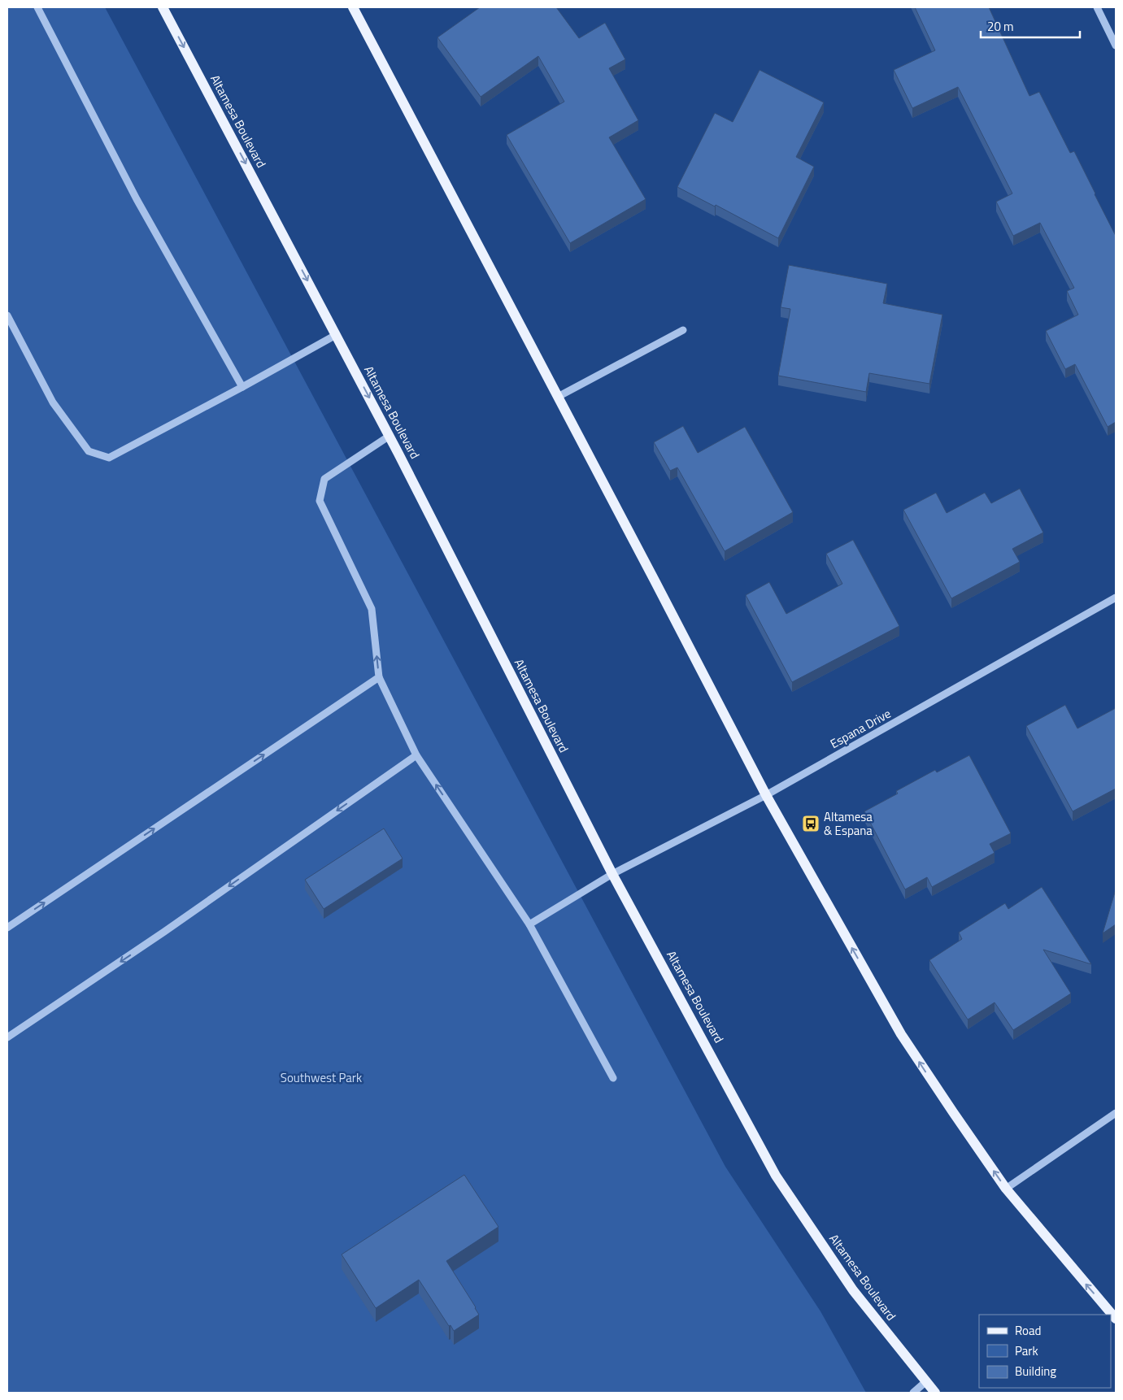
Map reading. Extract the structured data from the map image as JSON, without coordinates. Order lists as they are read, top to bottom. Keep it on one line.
{"streets":{"main road":["Altamesa Boulevard"],"street":["Espana Drive"]},"crossings":[["Altamesa Boulevard","Espana Drive"]],"parks":["Southwest Park"],"places":{"bus stop":["Altamesa & Espana"]},"legend":["Road","Park","Building"],"scale_bar":"20 m"}
